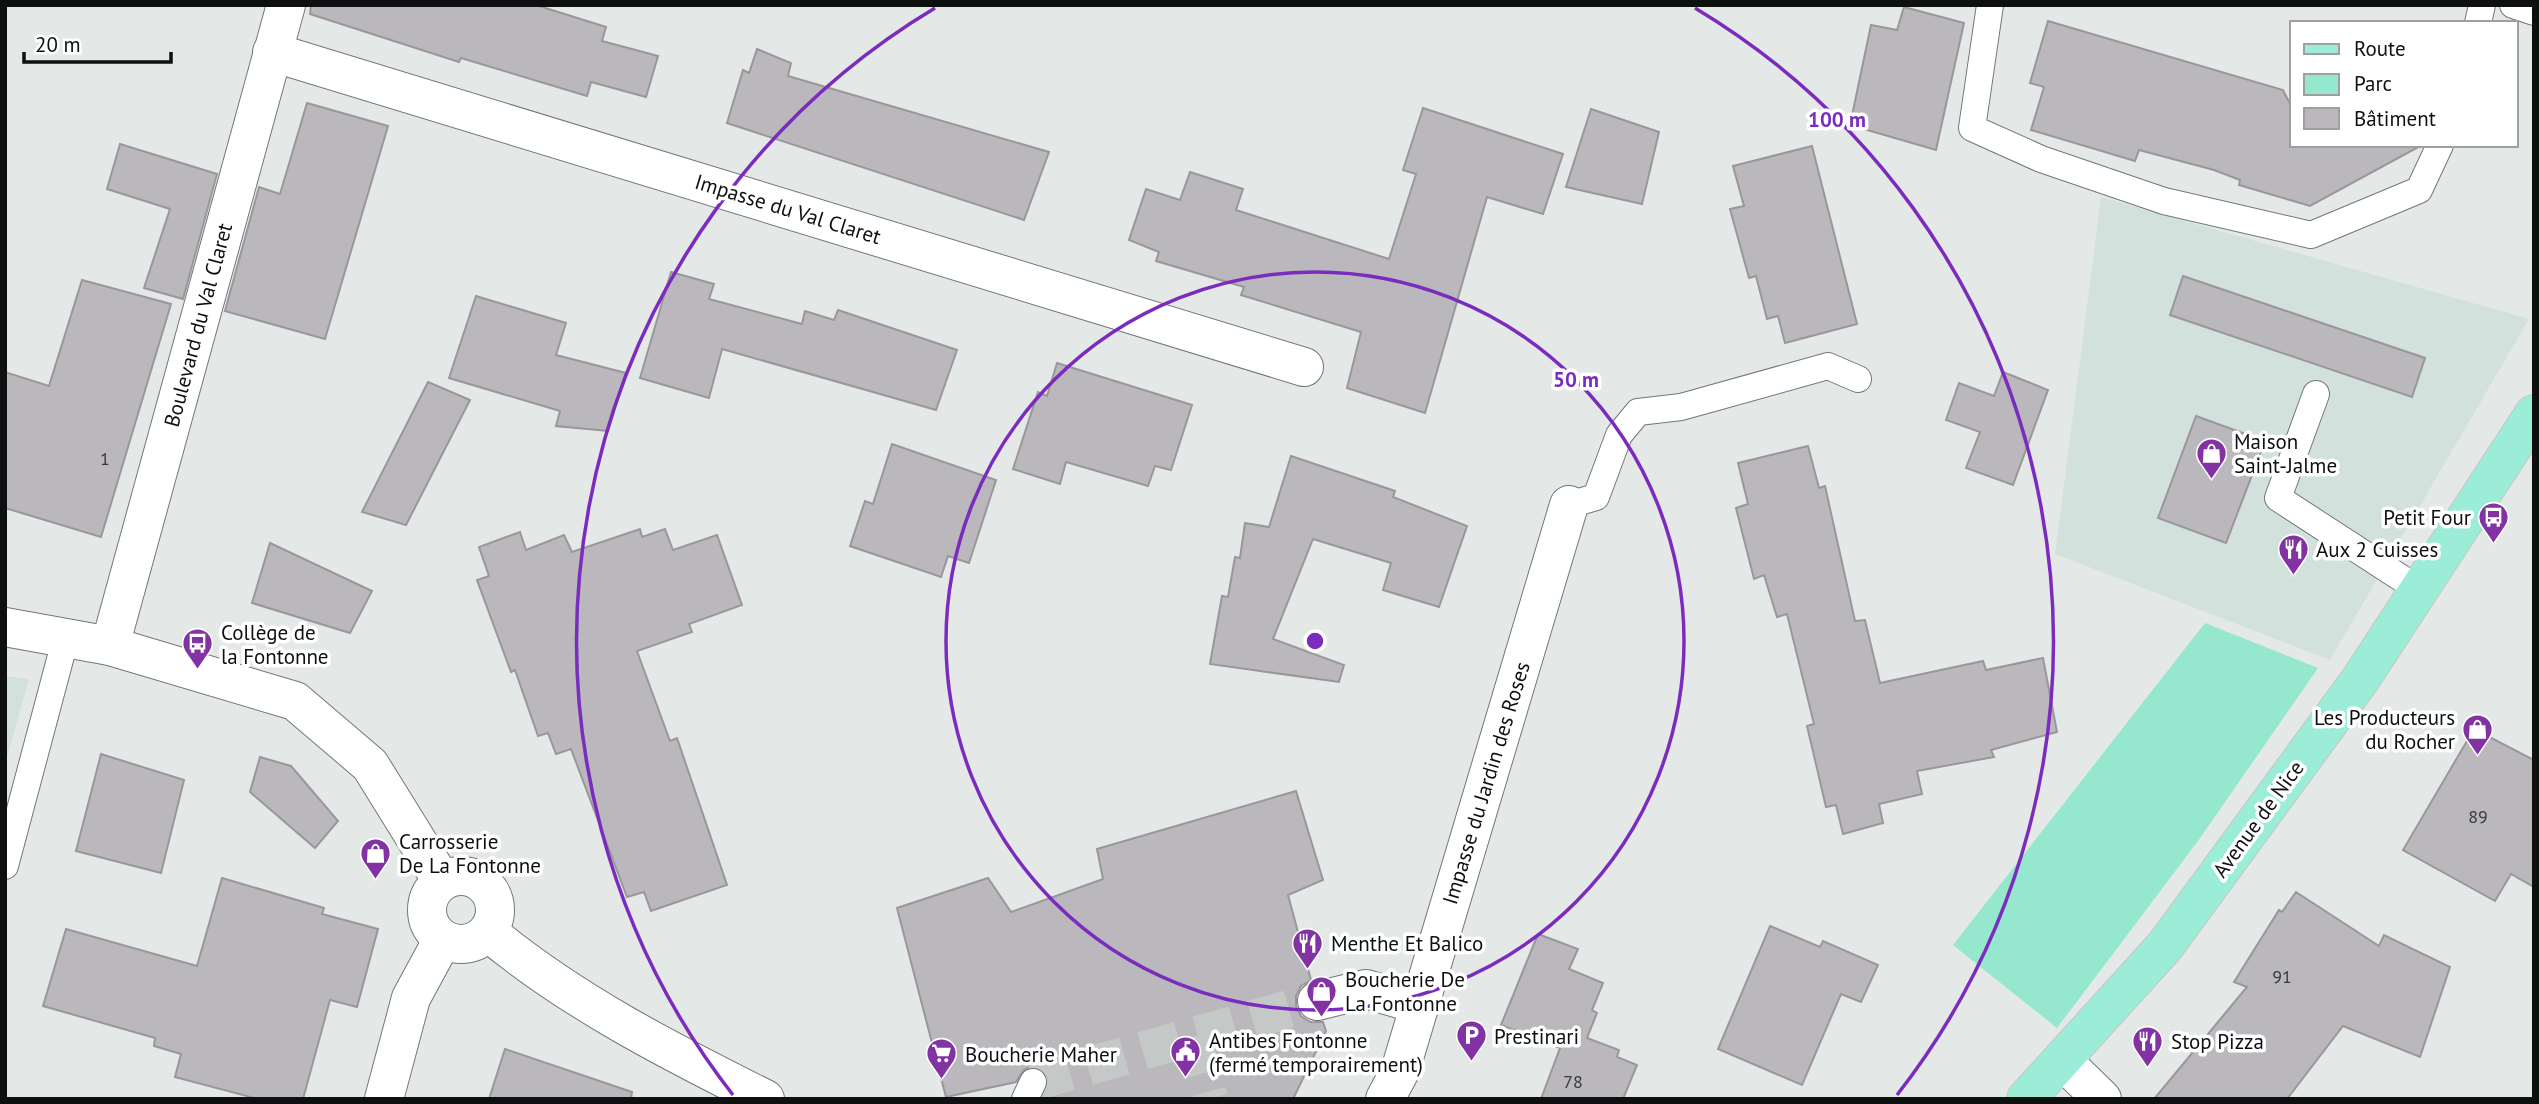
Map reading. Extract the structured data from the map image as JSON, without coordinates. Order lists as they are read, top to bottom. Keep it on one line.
{"streets":{"main road":["Avenue de Nice"],"street":["Impasse du Val Claret","Boulevard du Val Claret","Impasse du Jardin des Roses"]},"crossings":[["Impasse du Val Claret","Boulevard du Val Claret"]],"places":{"shop":["Maison Saint-Jalme","Les Producteurs du Rocher","Carrosserie De La Fontonne","Boucherie De La Fontonne"],"bus stop":["Petit Four","Collège de la Fontonne"],"restaurant":["Aux 2 Cuisses","Menthe Et Balico","Stop Pizza"],"parking":["Prestinari"],"public building":["Antibes Fontonne (fermé temporairement)"],"supermarket":["Boucherie Maher"]},"house_numbers":["1","89","91","78"],"legend":["Route","Parc","Bâtiment"],"scale_bar":"20 m","rings":["100 m","50 m"]}
